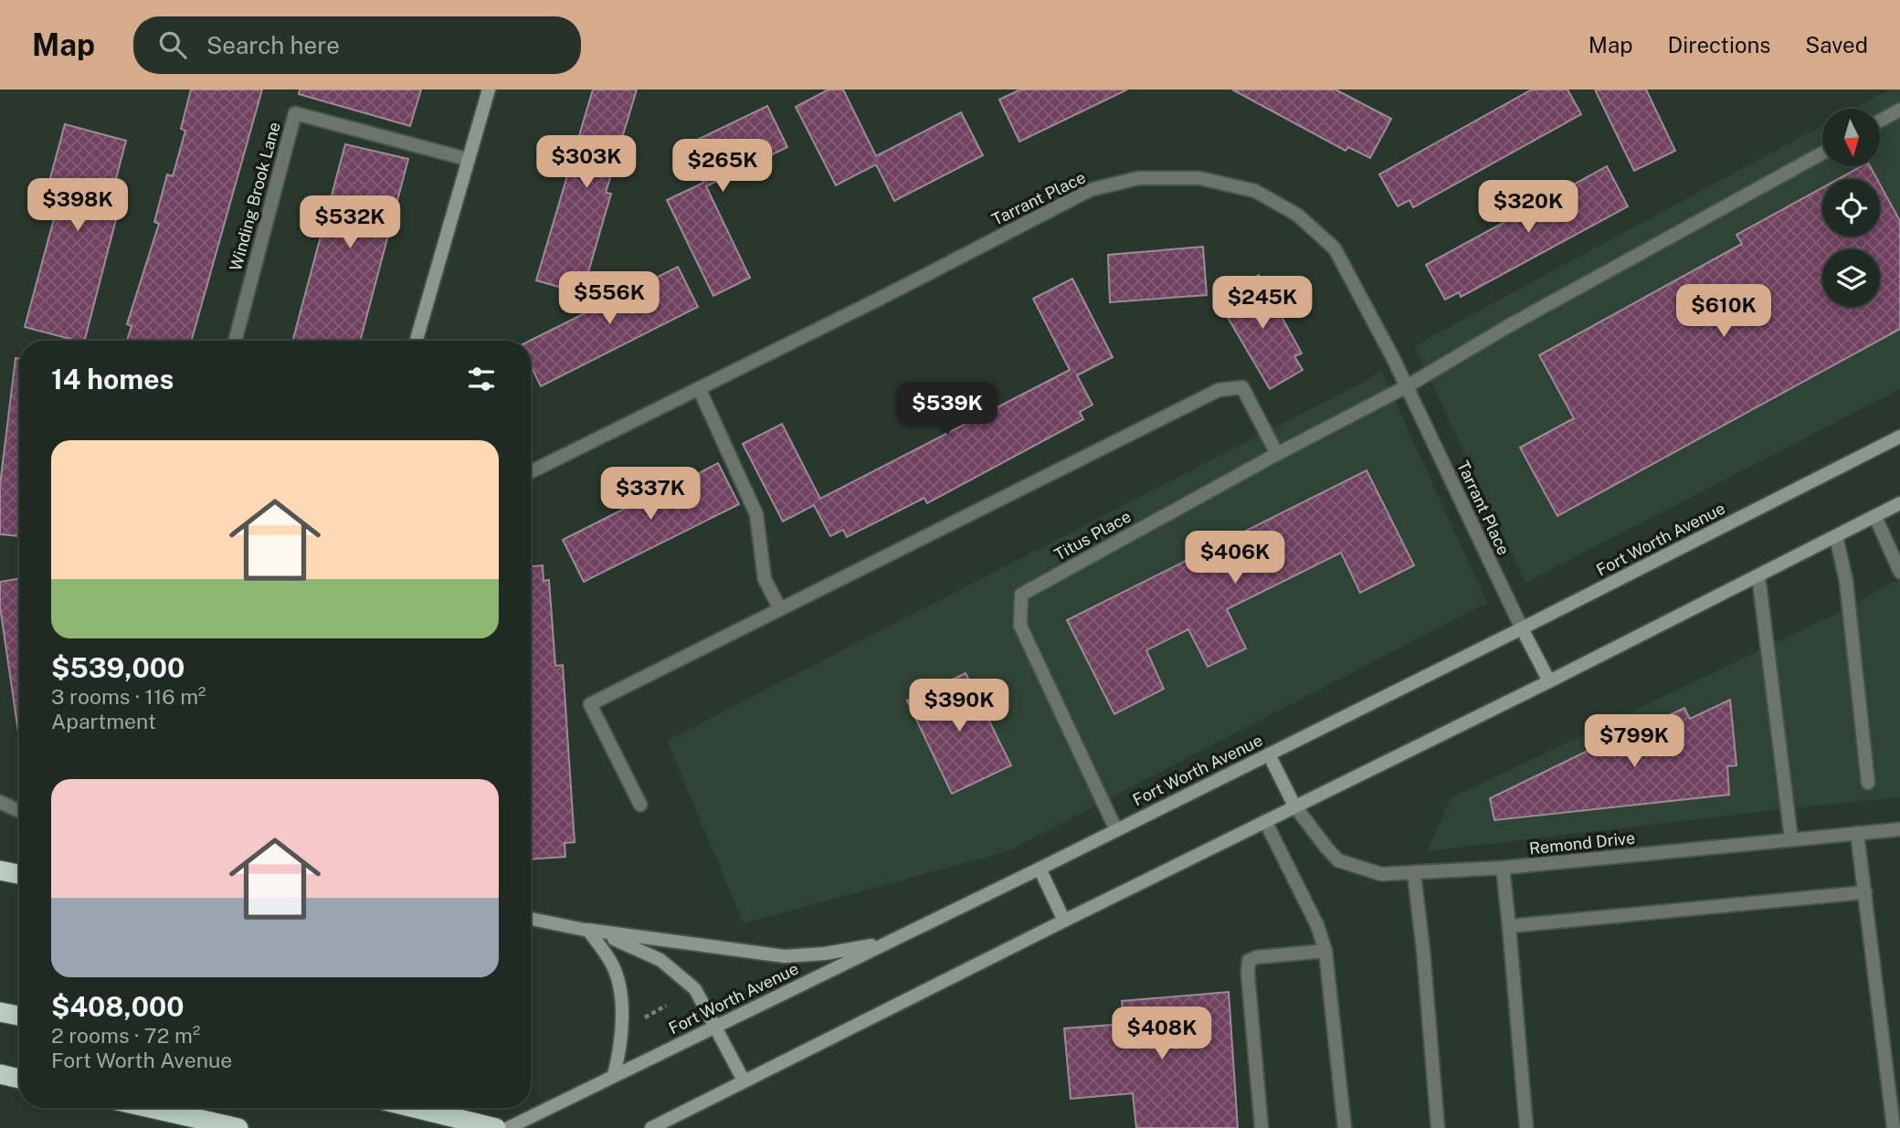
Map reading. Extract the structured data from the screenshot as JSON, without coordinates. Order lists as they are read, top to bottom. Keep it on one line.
{"streets":{"main road":["Fort Worth Avenue"],"street":["Winding Brook Lane","Tarrant Place","Titus Place","Remond Drive"]},"crossings":[["Tarrant Place","Titus Place"],["Tarrant Place","Fort Worth Avenue"],["Titus Place","Fort Worth Avenue"]],"north":"bottom","page":{"header":"Map","search":"Search here","nav":["Map","Directions","Saved"],"price":["$303K","$265K","$398K","$320K","$532K","$556K","$245K","$610K","$539K","$337K","$406K","$390K","$799K","$408K"],"heading":"14 homes","list":[{"name":"$539,000","note":"3 rooms · 116 m² · Apartment"},{"name":"$408,000","note":"2 rooms · 72 m² · Fort Worth Avenue"}]}}
